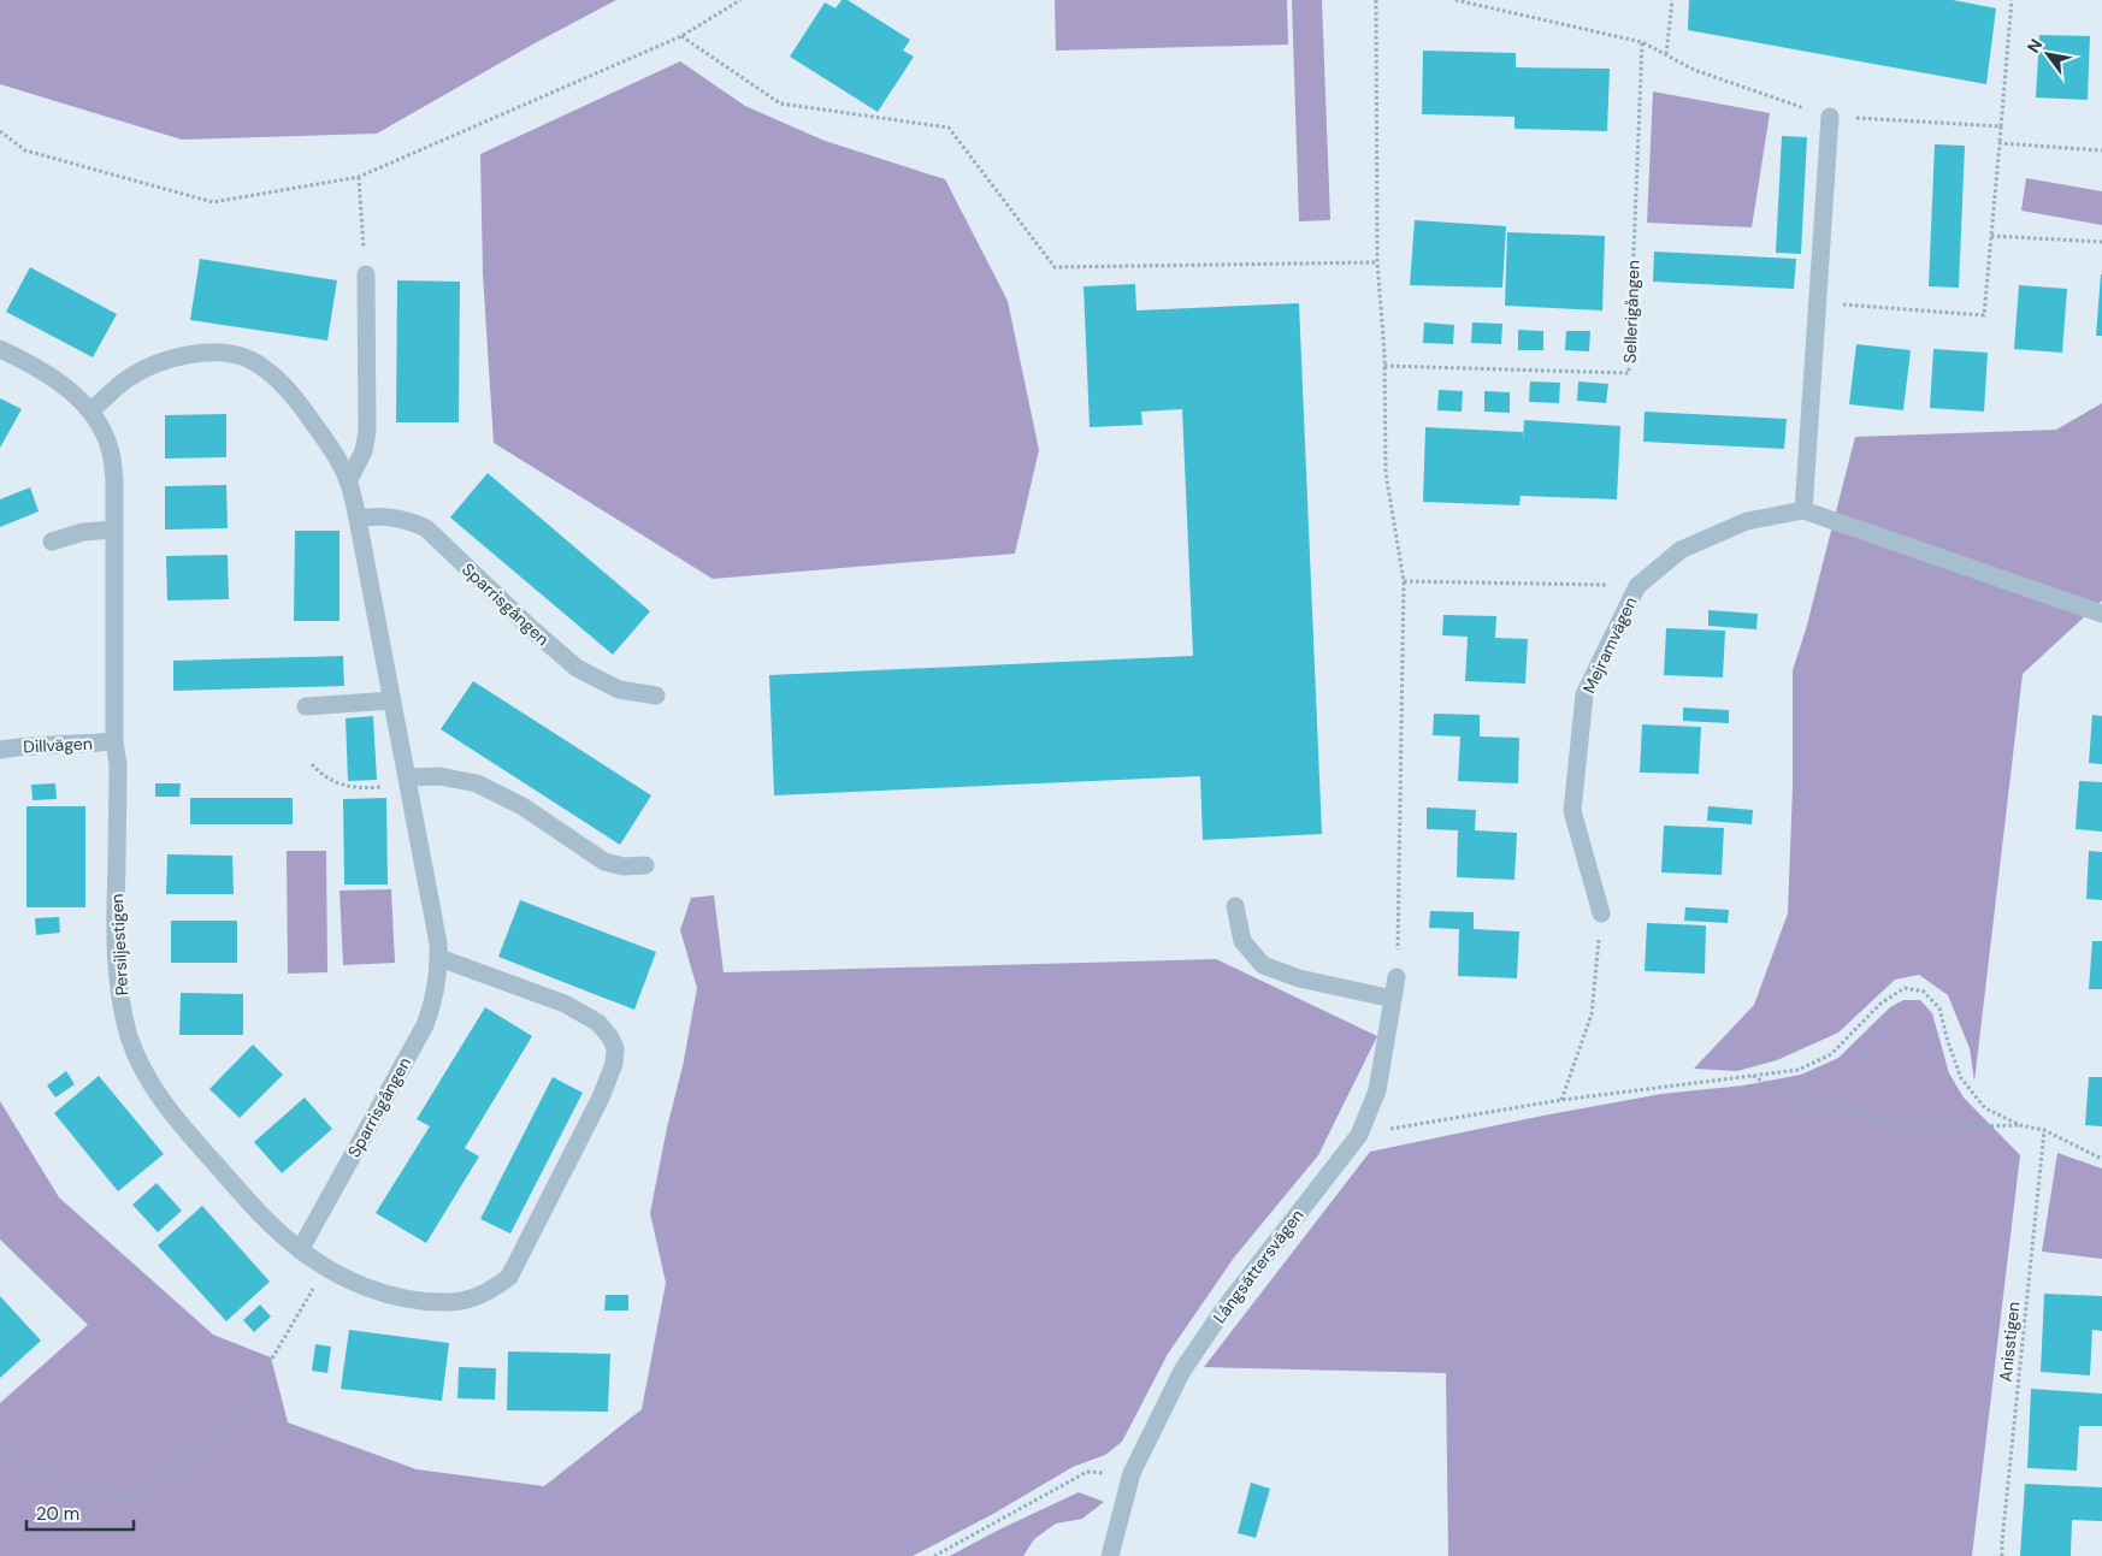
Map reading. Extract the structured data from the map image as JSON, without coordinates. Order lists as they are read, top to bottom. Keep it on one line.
{"streets":{"street":["Sparrisgången","Mejramvägen","Dillvägen","Persiljestigen","Långsättersvägen"],"path":["Sellerigången","Anisstigen"]},"crossings":[["Sparrisgången","Persiljestigen"],["Dillvägen","Persiljestigen"]],"scale_bar":"20 m","north":"top left"}
